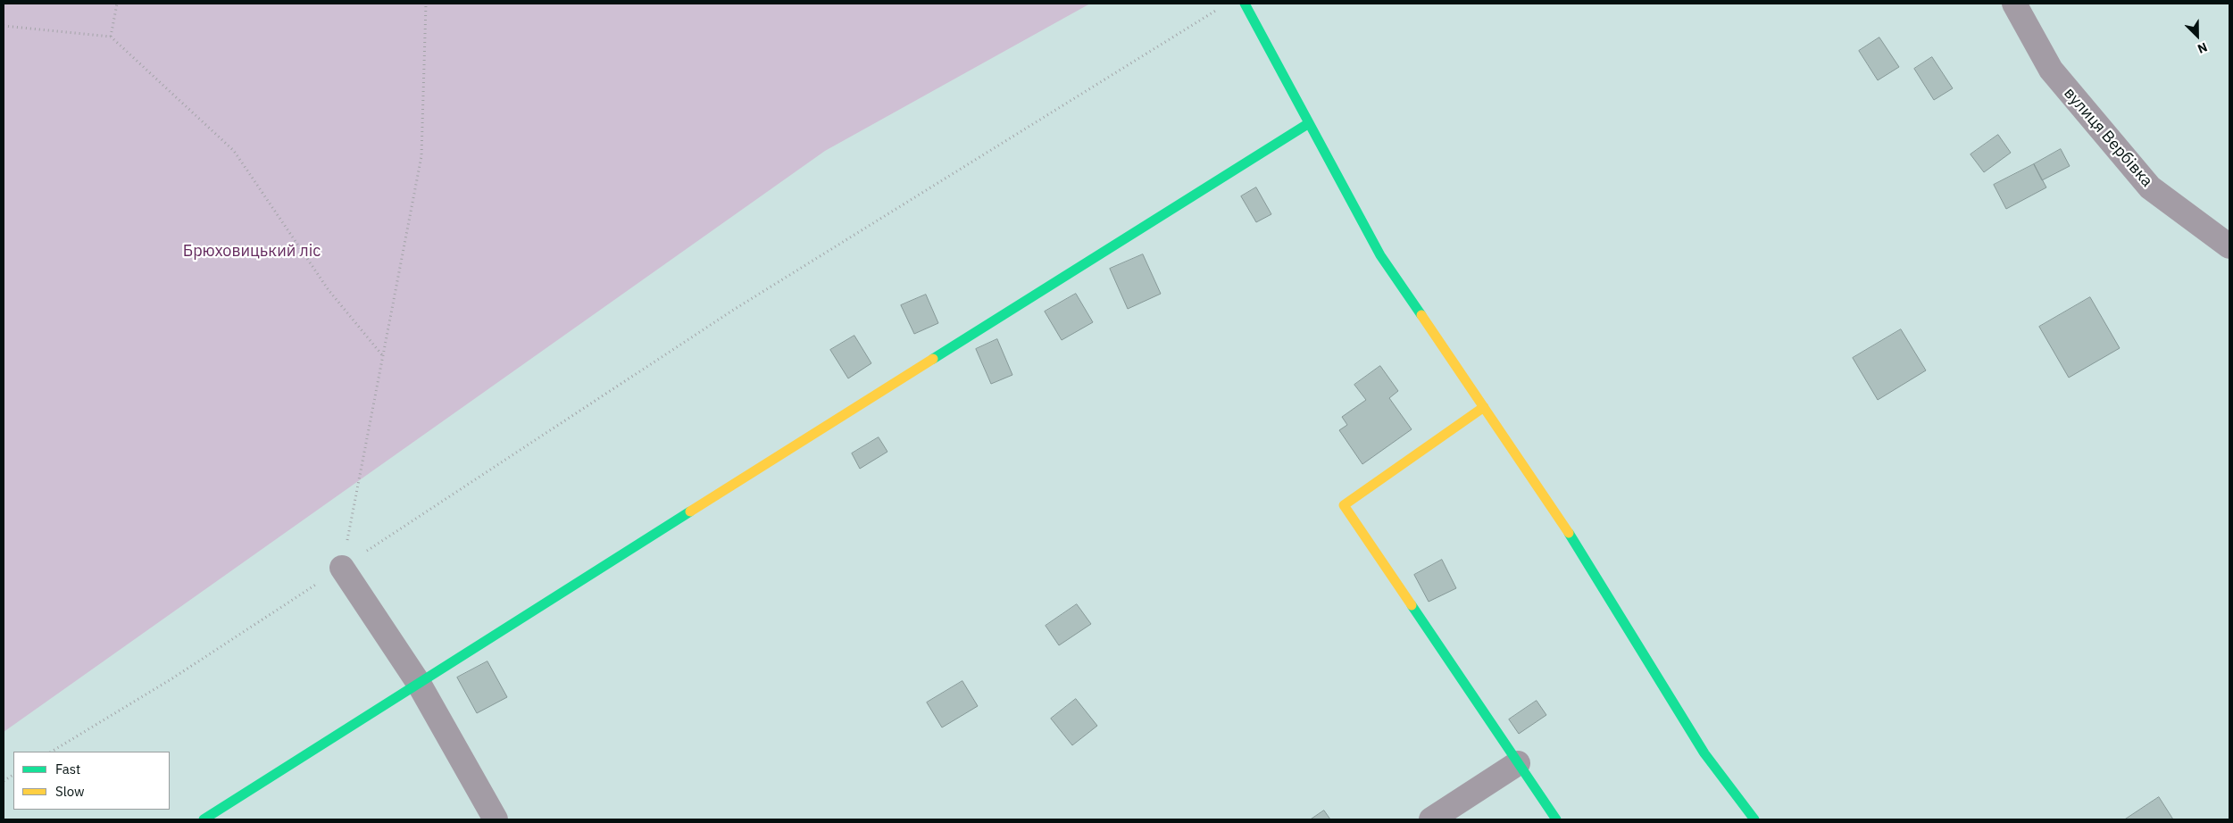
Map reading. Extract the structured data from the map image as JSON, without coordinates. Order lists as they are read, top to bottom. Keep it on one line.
{"streets":{"street":["вулиця Вербівка"]},"parks":["Брюховицький ліс"],"legend":["Fast","Slow"],"north":"bottom right"}
